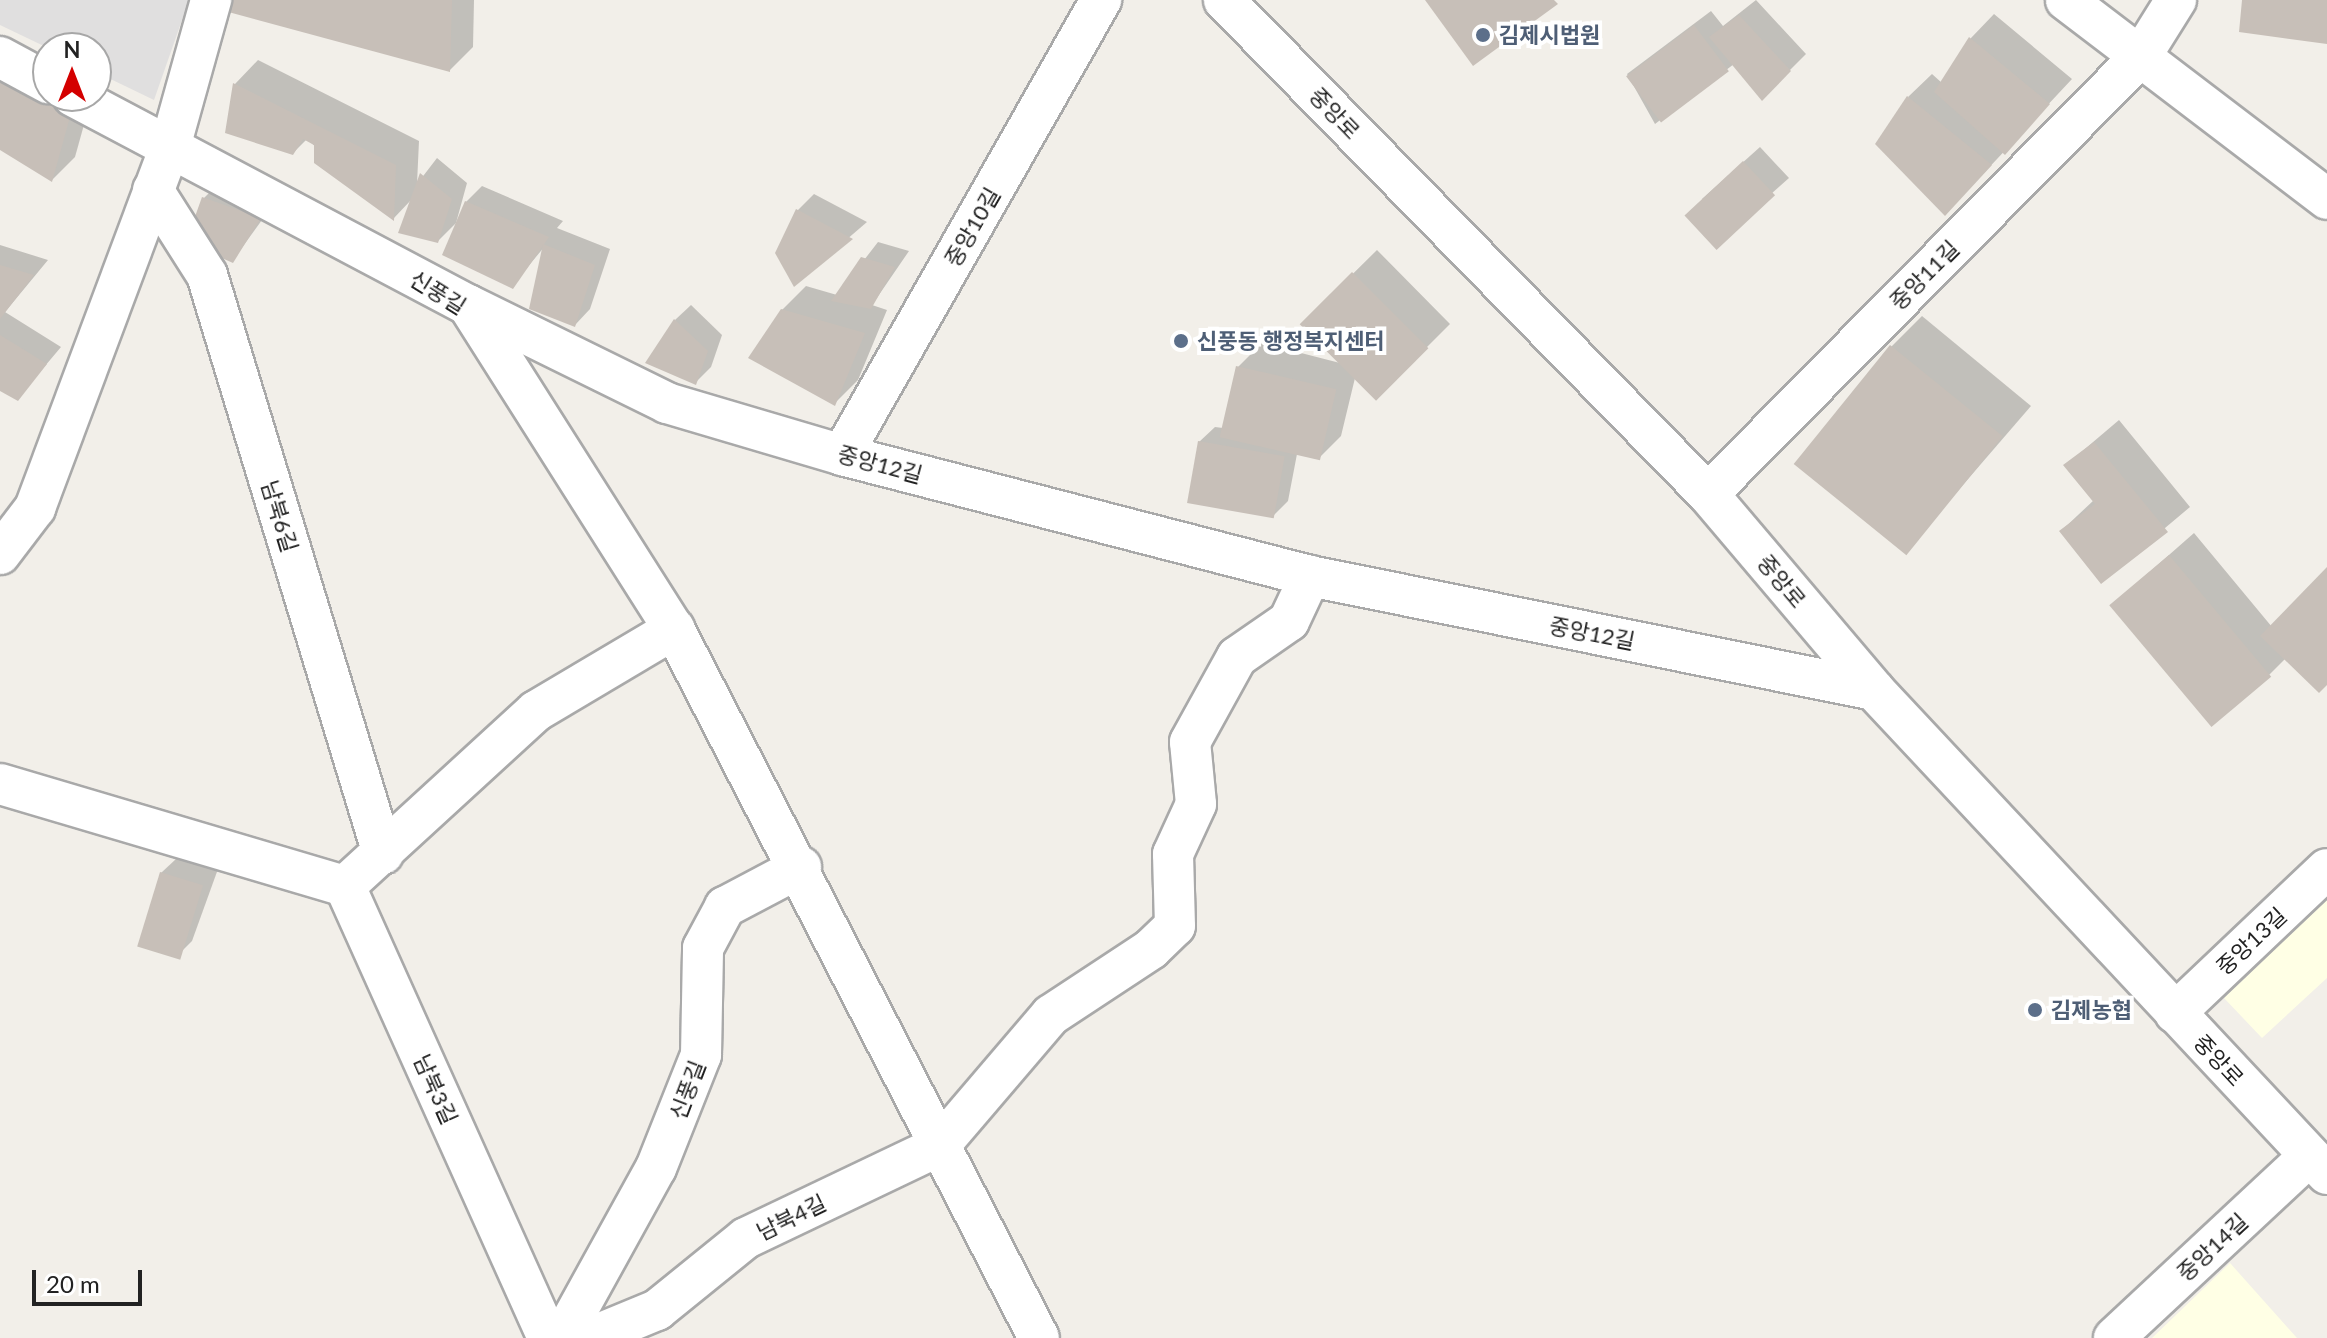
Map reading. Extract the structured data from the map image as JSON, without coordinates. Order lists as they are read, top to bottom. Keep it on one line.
{"streets":{"street":["중앙로","중앙10길","중앙11길","신풍길","중앙12길","남북6길","중앙13길","남북3길","남북4길","중앙14길"]},"crossings":[["중앙로","중앙11길"],["중앙로","중앙12길"],["중앙로","중앙13길"],["중앙로","중앙14길"],["중앙10길","중앙12길"],["신풍길","중앙12길"],["신풍길","남북4길"]],"places":["김제시법원","신풍동 행정복지센터","김제농협"],"scale_bar":"20 m","north":"top"}
